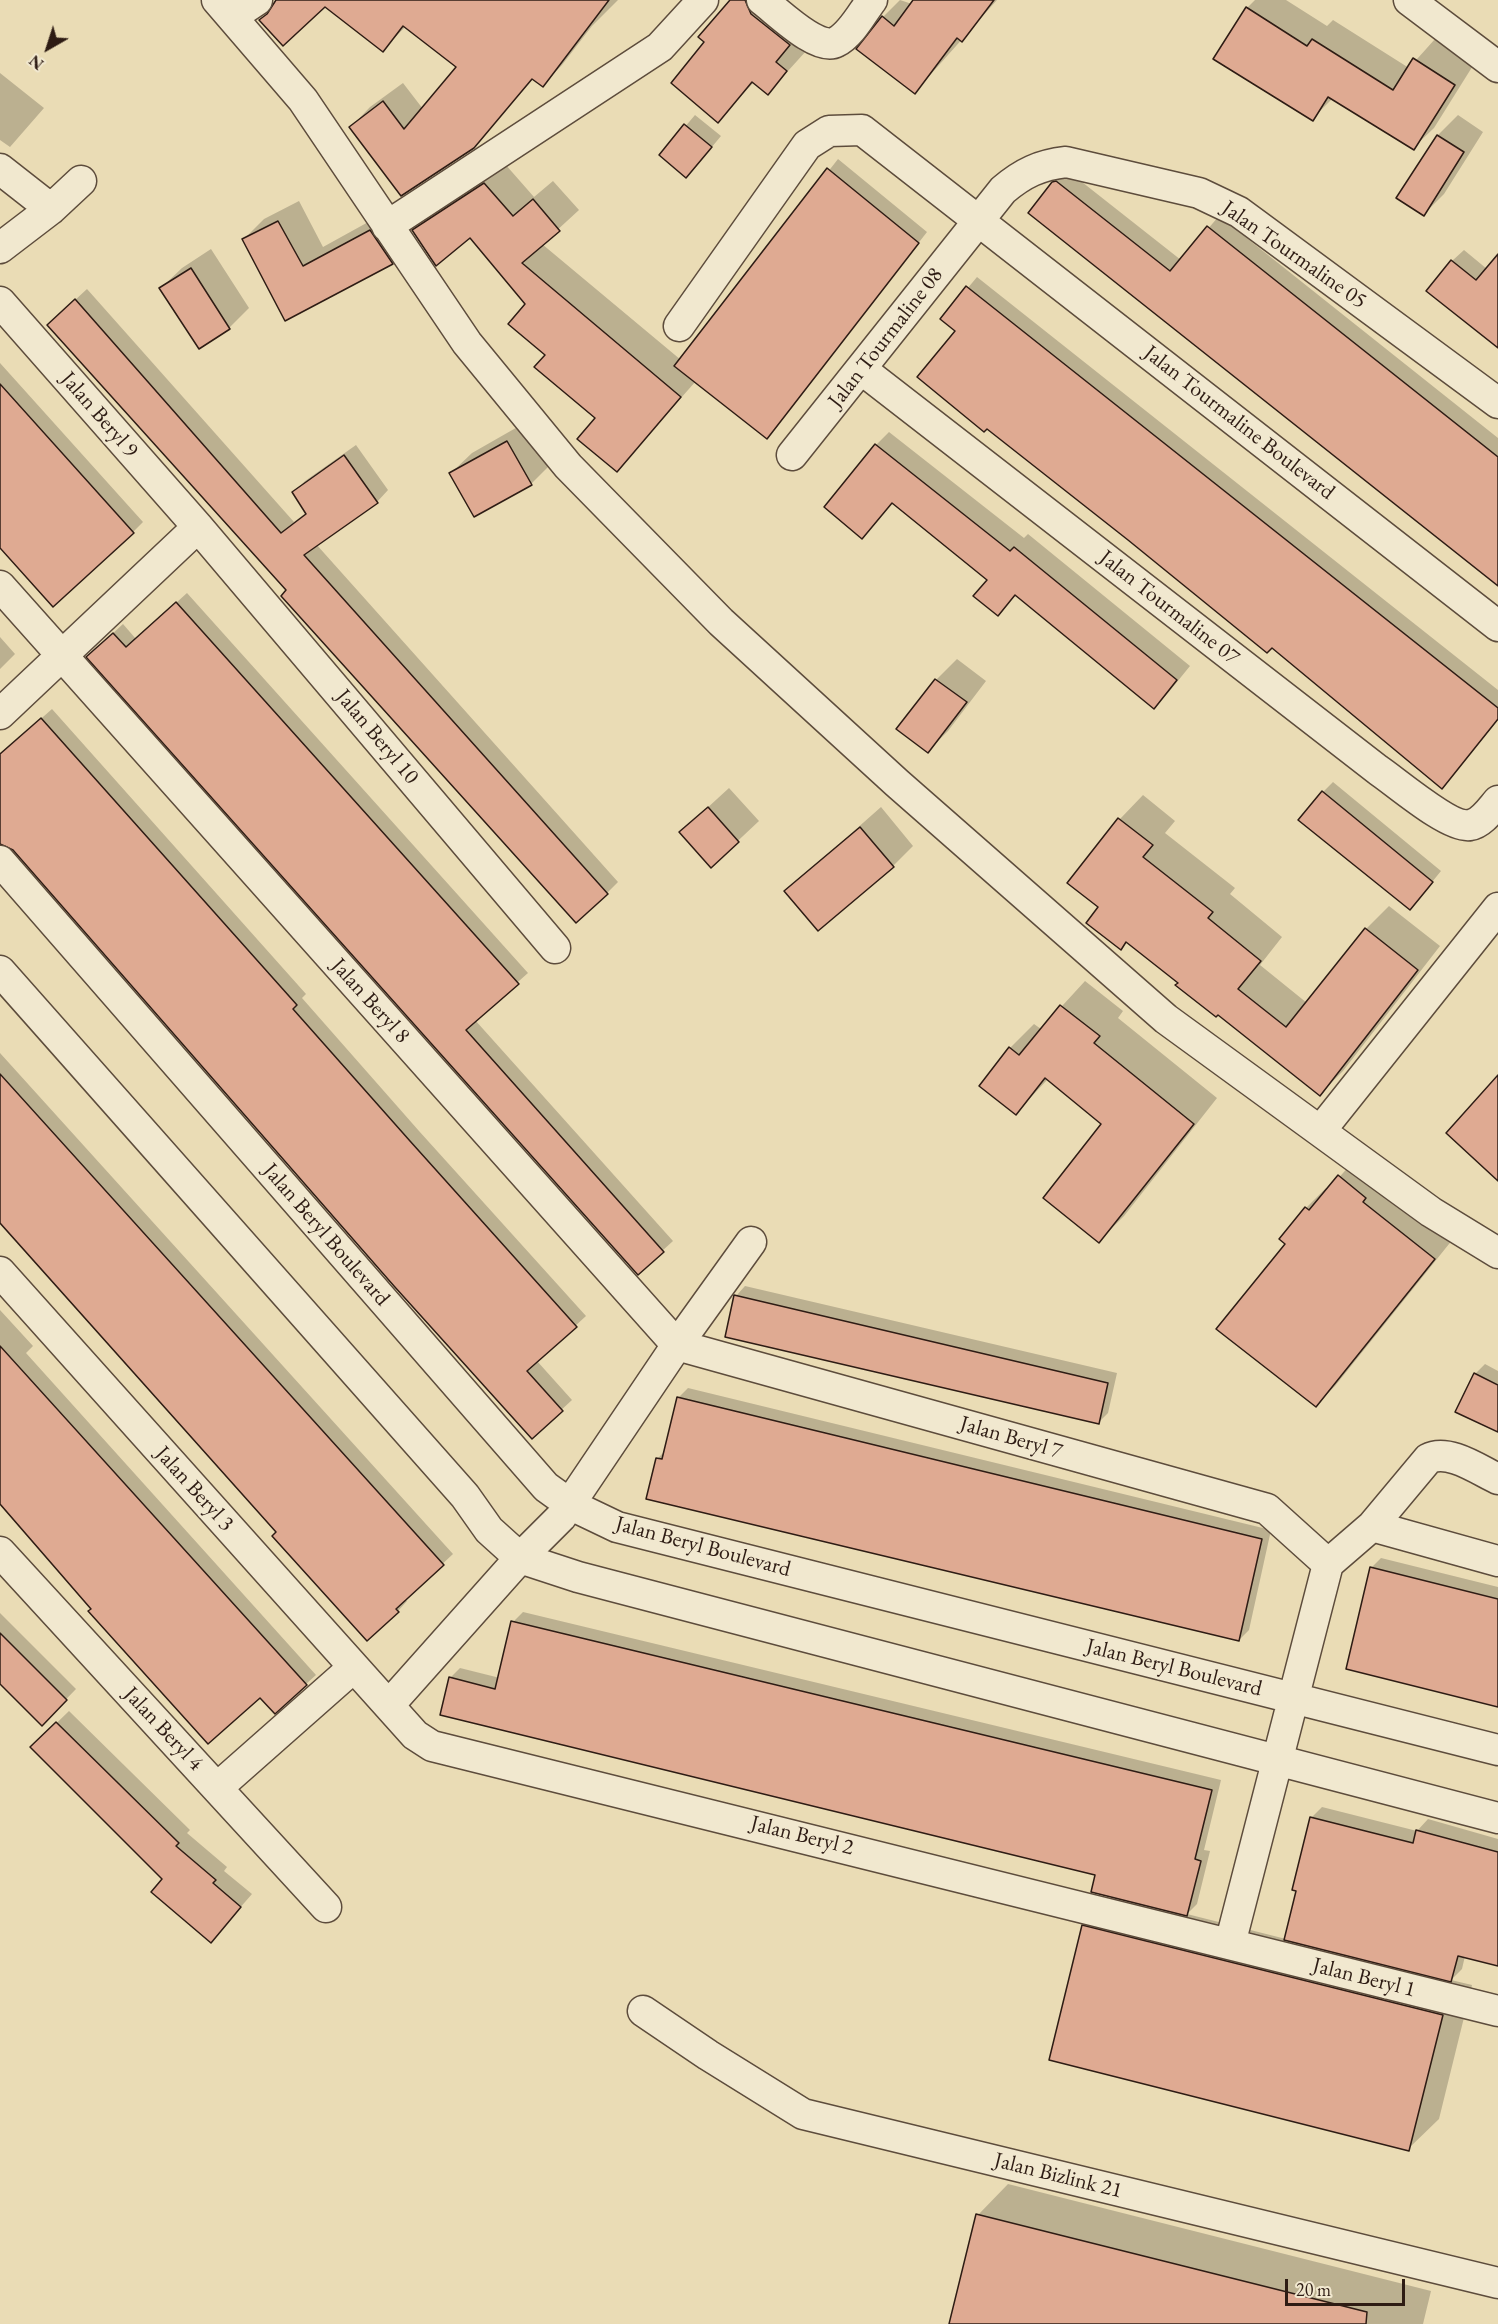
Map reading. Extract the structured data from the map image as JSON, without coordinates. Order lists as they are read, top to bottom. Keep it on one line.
{"streets":{"street":["Jalan Tourmaline 05","Jalan Tourmaline 08","Jalan Beryl 9","Jalan Tourmaline Boulevard","Jalan Tourmaline 07","Jalan Beryl 10","Jalan Beryl 8","Jalan Beryl Boulevard","Jalan Beryl 7","Jalan Beryl 3","Jalan Beryl 4","Jalan Beryl 2","Jalan Beryl 1","Jalan Bizlink 21"]},"crossings":[["Jalan Tourmaline 05","Jalan Tourmaline 08"],["Jalan Tourmaline 05","Jalan Tourmaline Boulevard"],["Jalan Tourmaline 08","Jalan Tourmaline Boulevard"],["Jalan Tourmaline 08","Jalan Tourmaline 07"],["Jalan Beryl 9","Jalan Beryl 10"],["Jalan Beryl 8","Jalan Beryl 7"],["Jalan Beryl 3","Jalan Beryl 2"],["Jalan Beryl 2","Jalan Beryl 1"]],"scale_bar":"20 m","north":"bottom left"}
